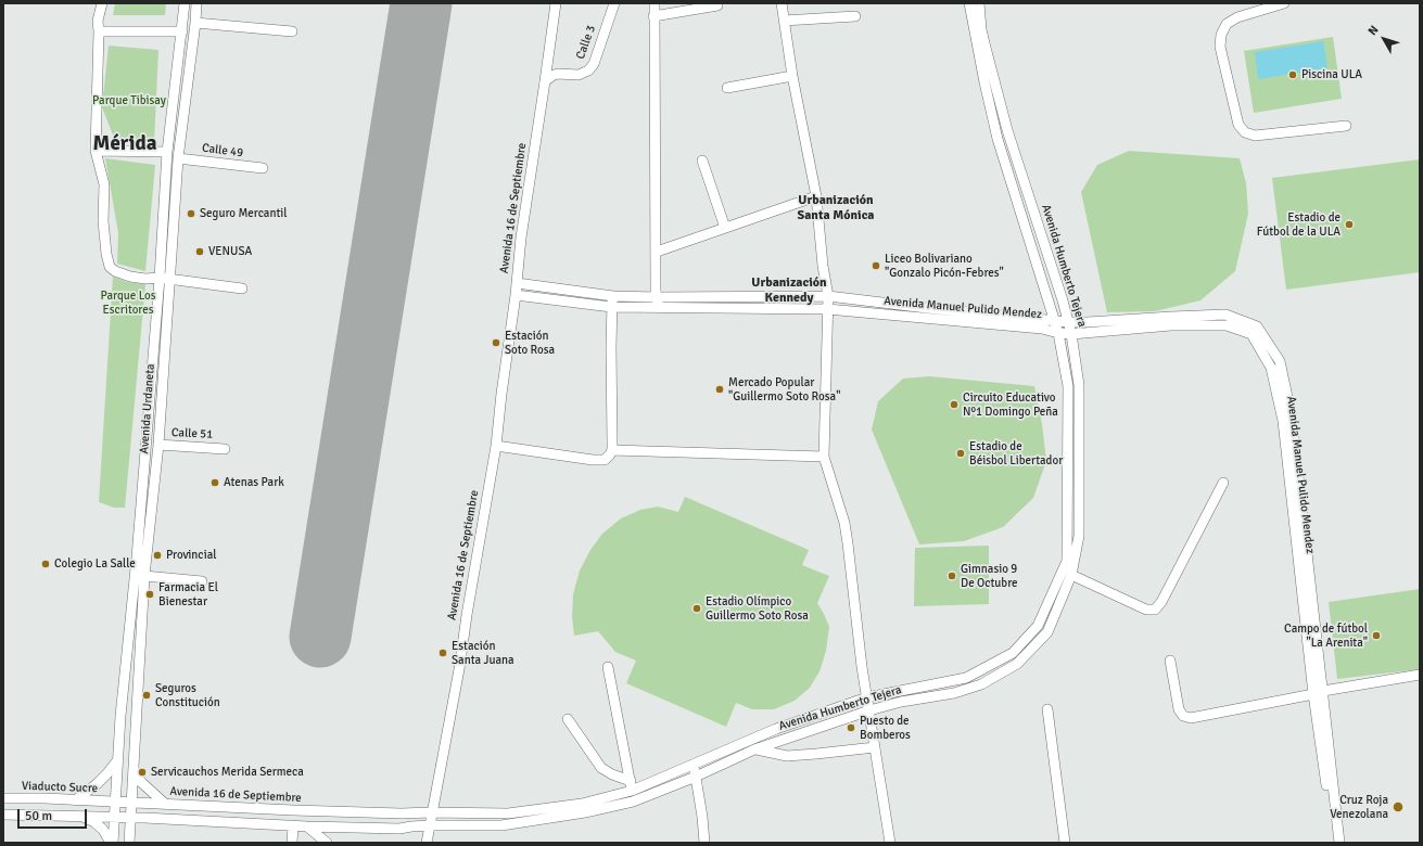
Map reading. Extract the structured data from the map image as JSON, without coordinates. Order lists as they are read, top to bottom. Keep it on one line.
{"streets":{"street":["Calle 3","Calle 49","Avenida 16 de Septiembre","Avenida Humberto Tejera","Avenida Manuel Pulido Mendez","Avenida Urdaneta","Calle 51","Viaducto Sucre"]},"crossings":[["Calle 3","Avenida 16 de Septiembre"],["Calle 49","Avenida Urdaneta"],["Avenida 16 de Septiembre","Avenida Humberto Tejera"],["Avenida 16 de Septiembre","Avenida Manuel Pulido Mendez"],["Avenida 16 de Septiembre","Avenida Urdaneta"],["Avenida 16 de Septiembre","Viaducto Sucre"],["Avenida Humberto Tejera","Avenida Manuel Pulido Mendez"],["Avenida Urdaneta","Calle 51"],["Avenida Urdaneta","Viaducto Sucre"]],"districts":["Mérida","Urbanización Santa Mónica","Urbanización Kennedy"],"parks":["Parque Tibisay","Parque Los Escritores"],"places":["Piscina ULA","Seguro Mercantil","Estadio de Fútbol de la ULA","VENUSA","Liceo Bolivariano \"Gonzalo Picón-Febres\"","Estación Soto Rosa","Mercado Popular \"Guillermo Soto Rosa\"","Circuito Educativo Nº1 Domingo Peña","Estadio de Béisbol Libertador","Atenas Park","Provincial","Colegio La Salle","Gimnasio 9 De Octubre","Farmacia El Bienestar","Estadio Olímpico Guillermo Soto Rosa","Campo de fútbol \"La Arenita\"","Estación Santa Juana","Seguros Constitución","Puesto de Bomberos","Servicauchos Merida Sermeca","Cruz Roja Venezolana"],"scale_bar":"50 m","north":"top left"}
